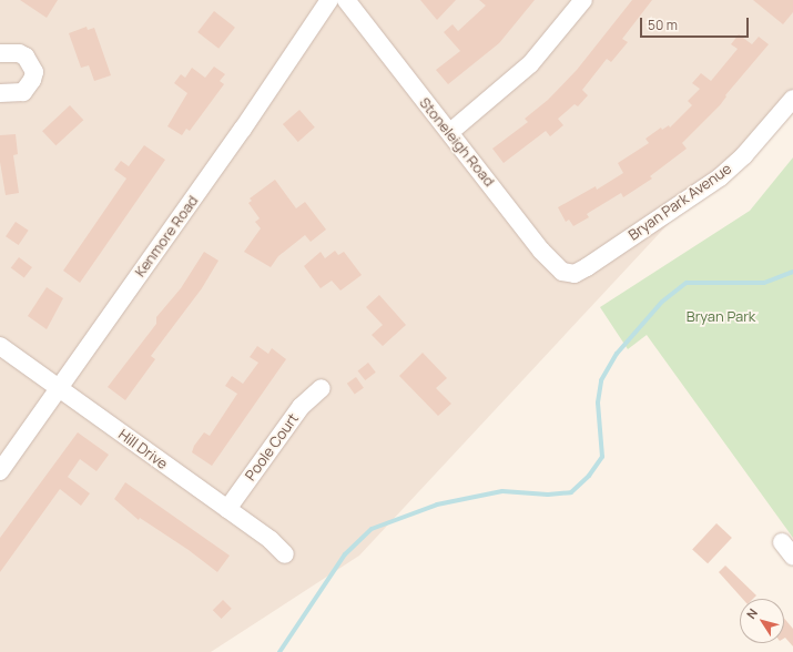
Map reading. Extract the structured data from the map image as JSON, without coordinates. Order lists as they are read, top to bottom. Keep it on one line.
{"streets":{"street":["Stoneleigh Road","Bryan Park Avenue","Kenmore Road","Poole Court","Hill Drive"]},"crossings":[["Stoneleigh Road","Bryan Park Avenue"],["Kenmore Road","Hill Drive"],["Poole Court","Hill Drive"]],"parks":["Bryan Park"],"scale_bar":"50 m","north":"top left"}
